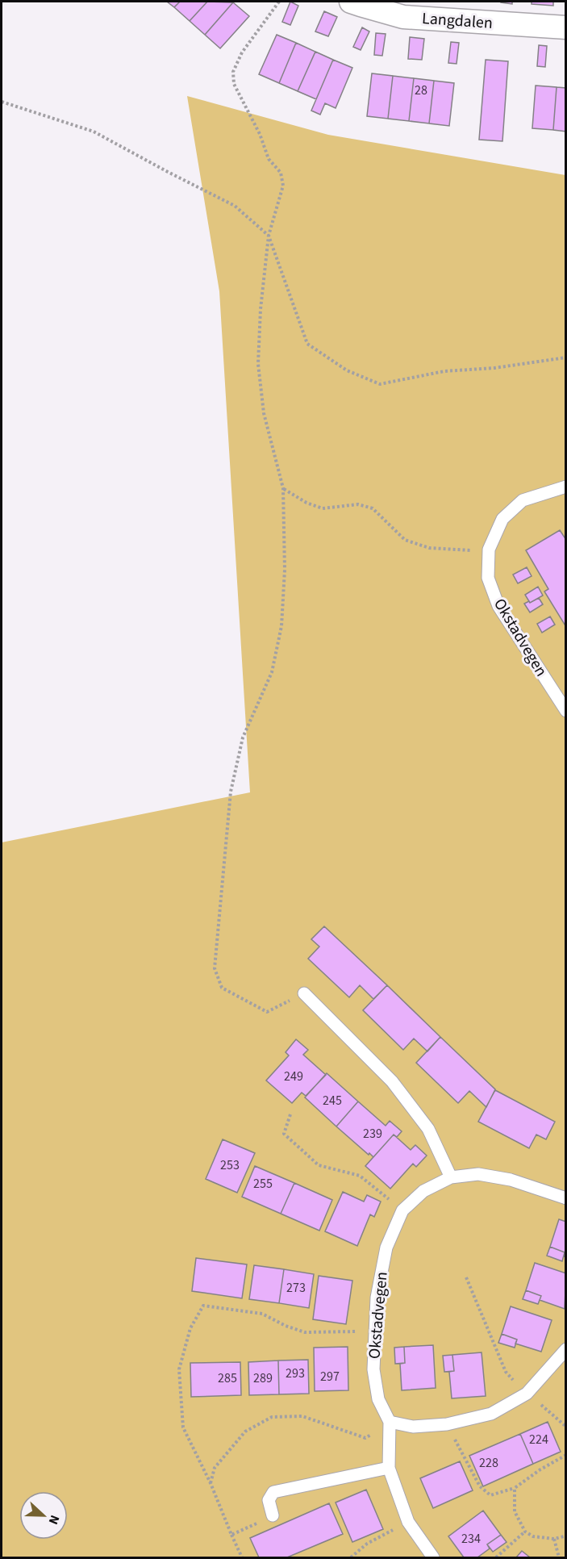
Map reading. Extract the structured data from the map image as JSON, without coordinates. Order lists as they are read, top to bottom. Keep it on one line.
{"streets":{"street":["Langdalen"],"lane":["Okstadvegen"]},"house_numbers":["28","249","245","239","253","255","273","293","297","285","289","224","228","234"],"north":"right"}
